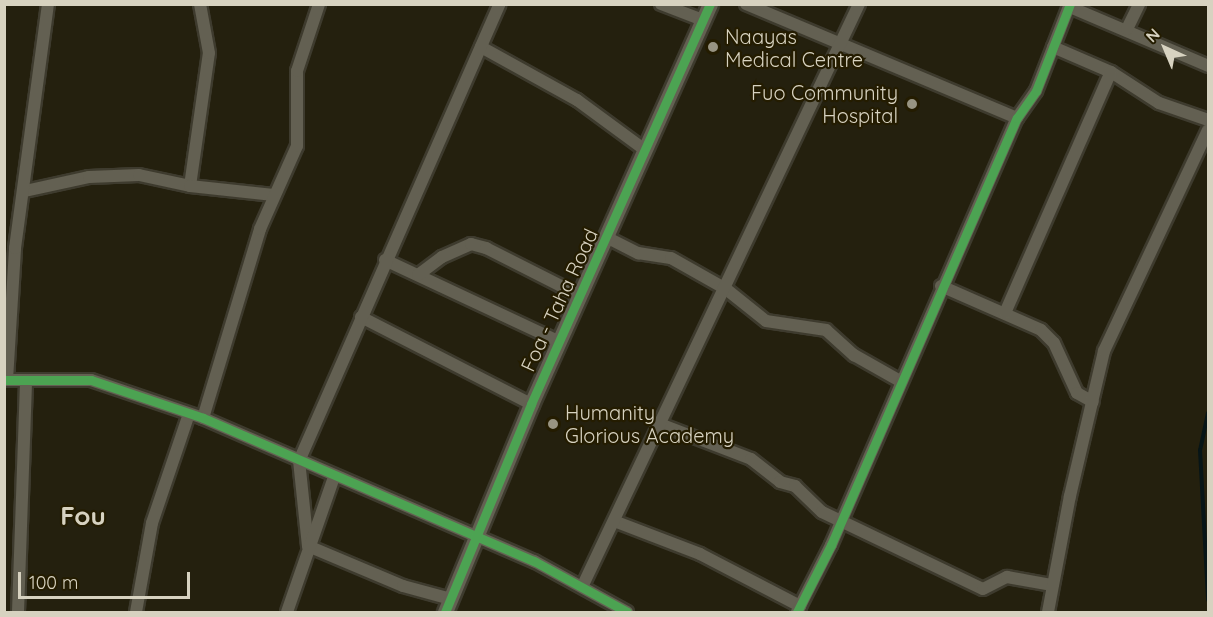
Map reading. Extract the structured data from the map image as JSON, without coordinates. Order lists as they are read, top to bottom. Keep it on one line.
{"streets":{"street":["Foa - Taha Road"]},"districts":["Fou"],"places":["Naayas Medical Centre","Fuo Community Hospital","Humanity Glorious Academy"],"scale_bar":"100 m","north":"top left"}
